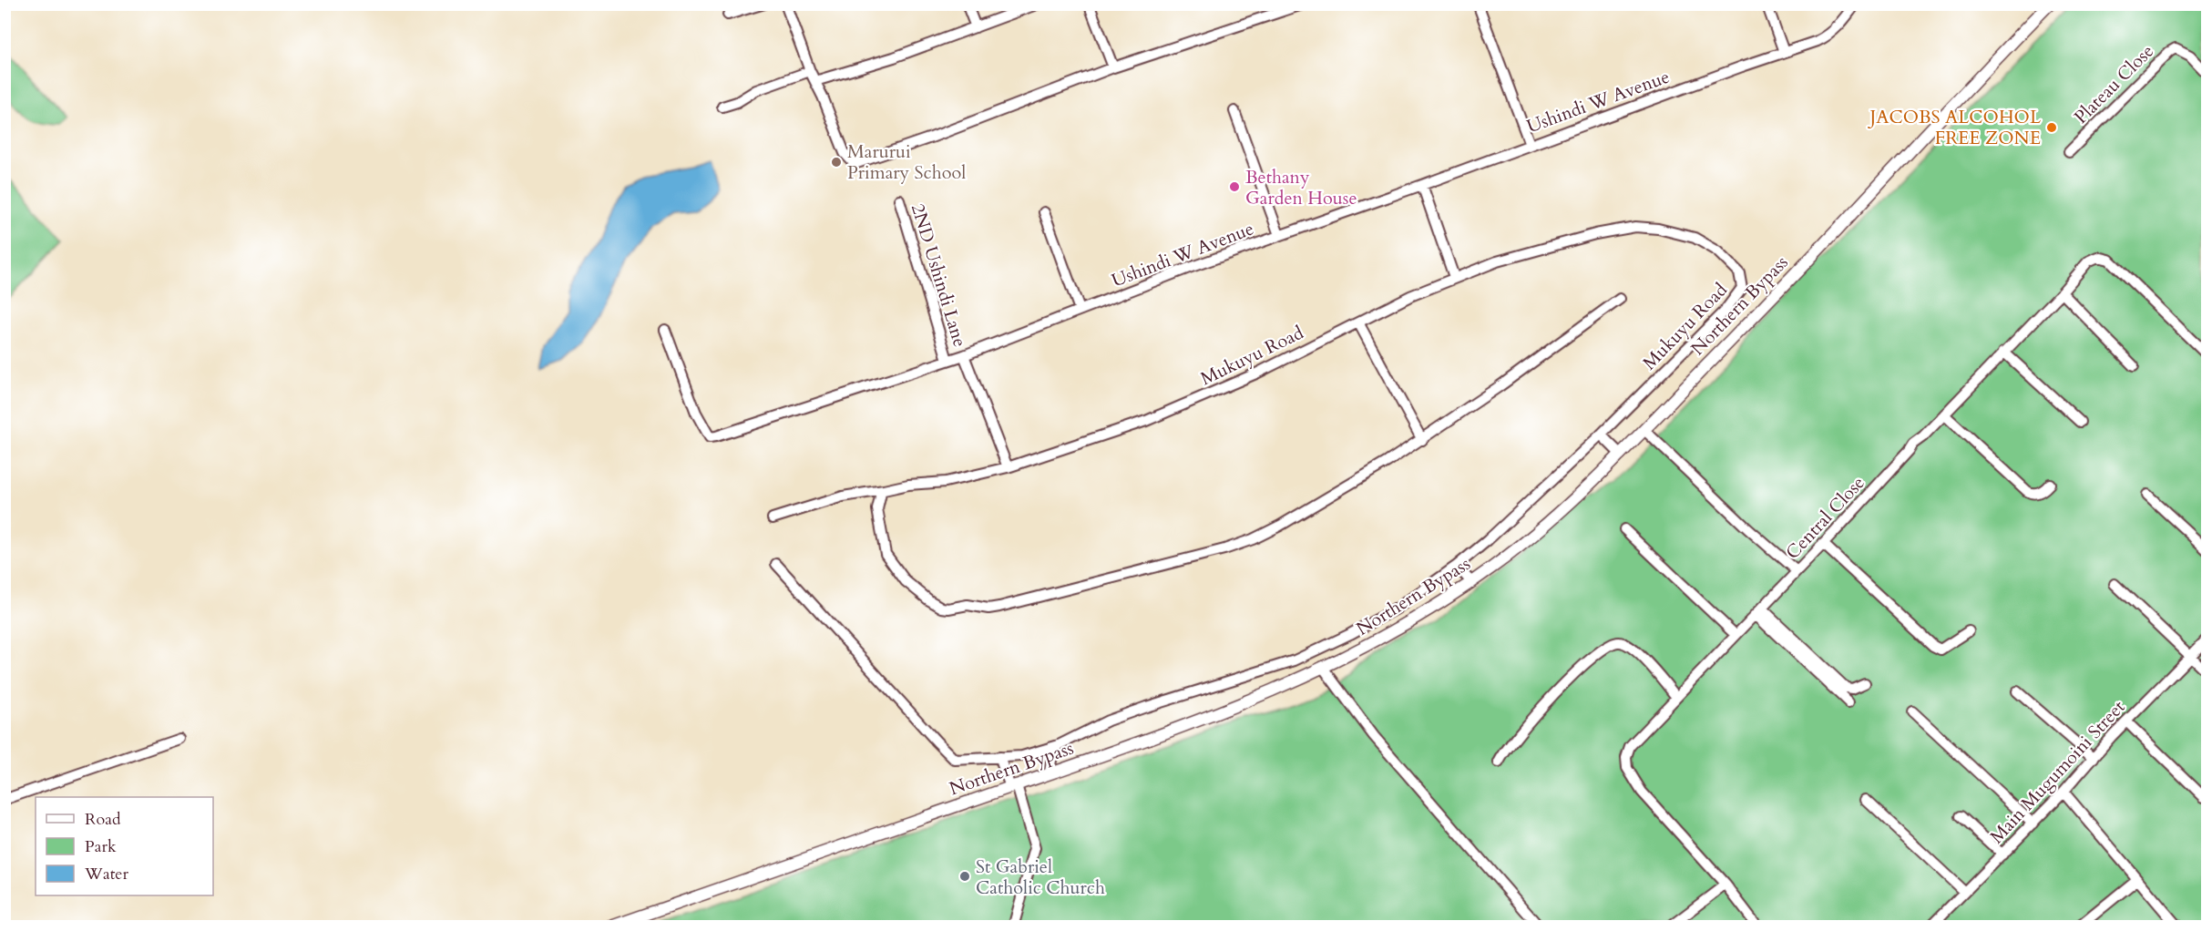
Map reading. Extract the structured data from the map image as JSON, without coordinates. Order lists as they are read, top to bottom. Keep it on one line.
{"streets":{"main road":["Northern Bypass"],"street":["Plateau Close","Ushindi W Avenue","2ND Ushindi Lane","Mukuyu Road","Central Close","Main Mugumoini Street"]},"crossings":[["Ushindi W Avenue","2ND Ushindi Lane"],["2ND Ushindi Lane","Mukuyu Road"]],"places":["JACOBS ALCOHOL FREE ZONE","Marurui Primary School","Bethany Garden House","St Gabriel Catholic Church"],"legend":["Road","Park","Water"]}
